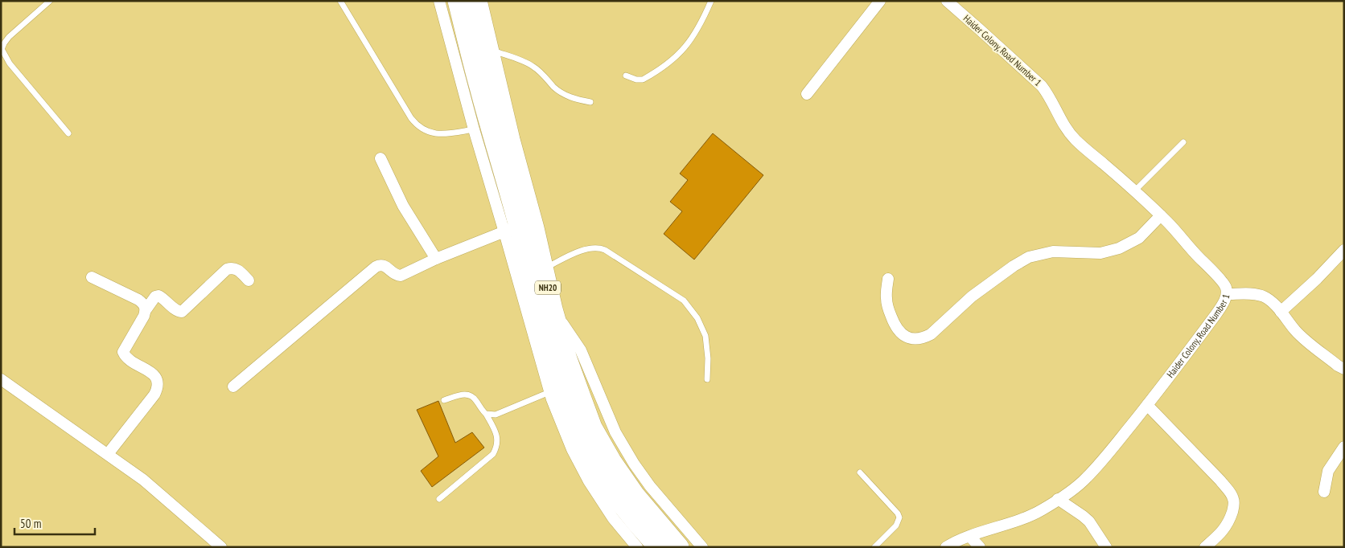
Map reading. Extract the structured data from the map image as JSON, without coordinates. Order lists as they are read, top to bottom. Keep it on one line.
{"streets":{"highway":["NH20"],"street":["Haider Colony, Road Number 1"]},"scale_bar":"50 m"}
